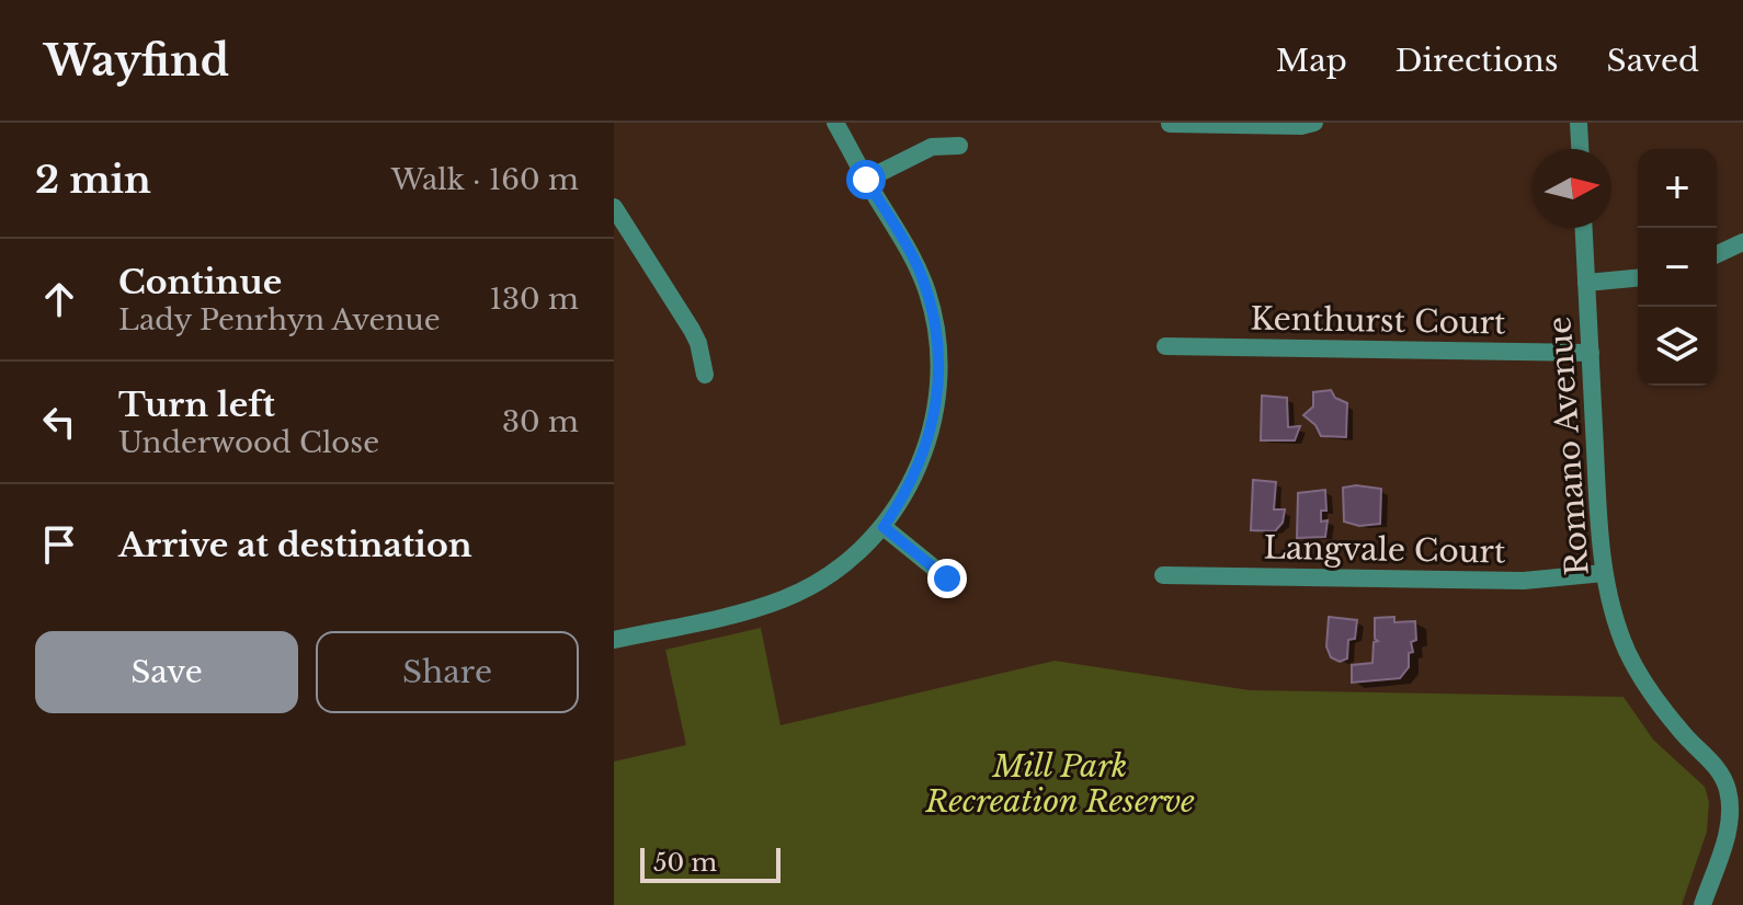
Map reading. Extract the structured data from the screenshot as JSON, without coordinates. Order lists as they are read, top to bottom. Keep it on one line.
{"streets":{"street":["Kenthurst Court","Romano Avenue","Langvale Court"]},"crossings":[["Kenthurst Court","Romano Avenue"],["Romano Avenue","Langvale Court"]],"parks":["Mill Park Recreation Reserve"],"scale_bar":"50 m","north":"right","page":{"header":"Wayfind","nav":["Map","Directions","Saved"],"heading":["2 min","Walk · 160 m"],"map_buttons":["+","−"],"list":[["Continue","Lady Penrhyn Avenue","130 m"],["Turn left","Underwood Close","30 m"],"Arrive at destination"],"buttons":["Save","Share"],"scale":"50 m"}}
